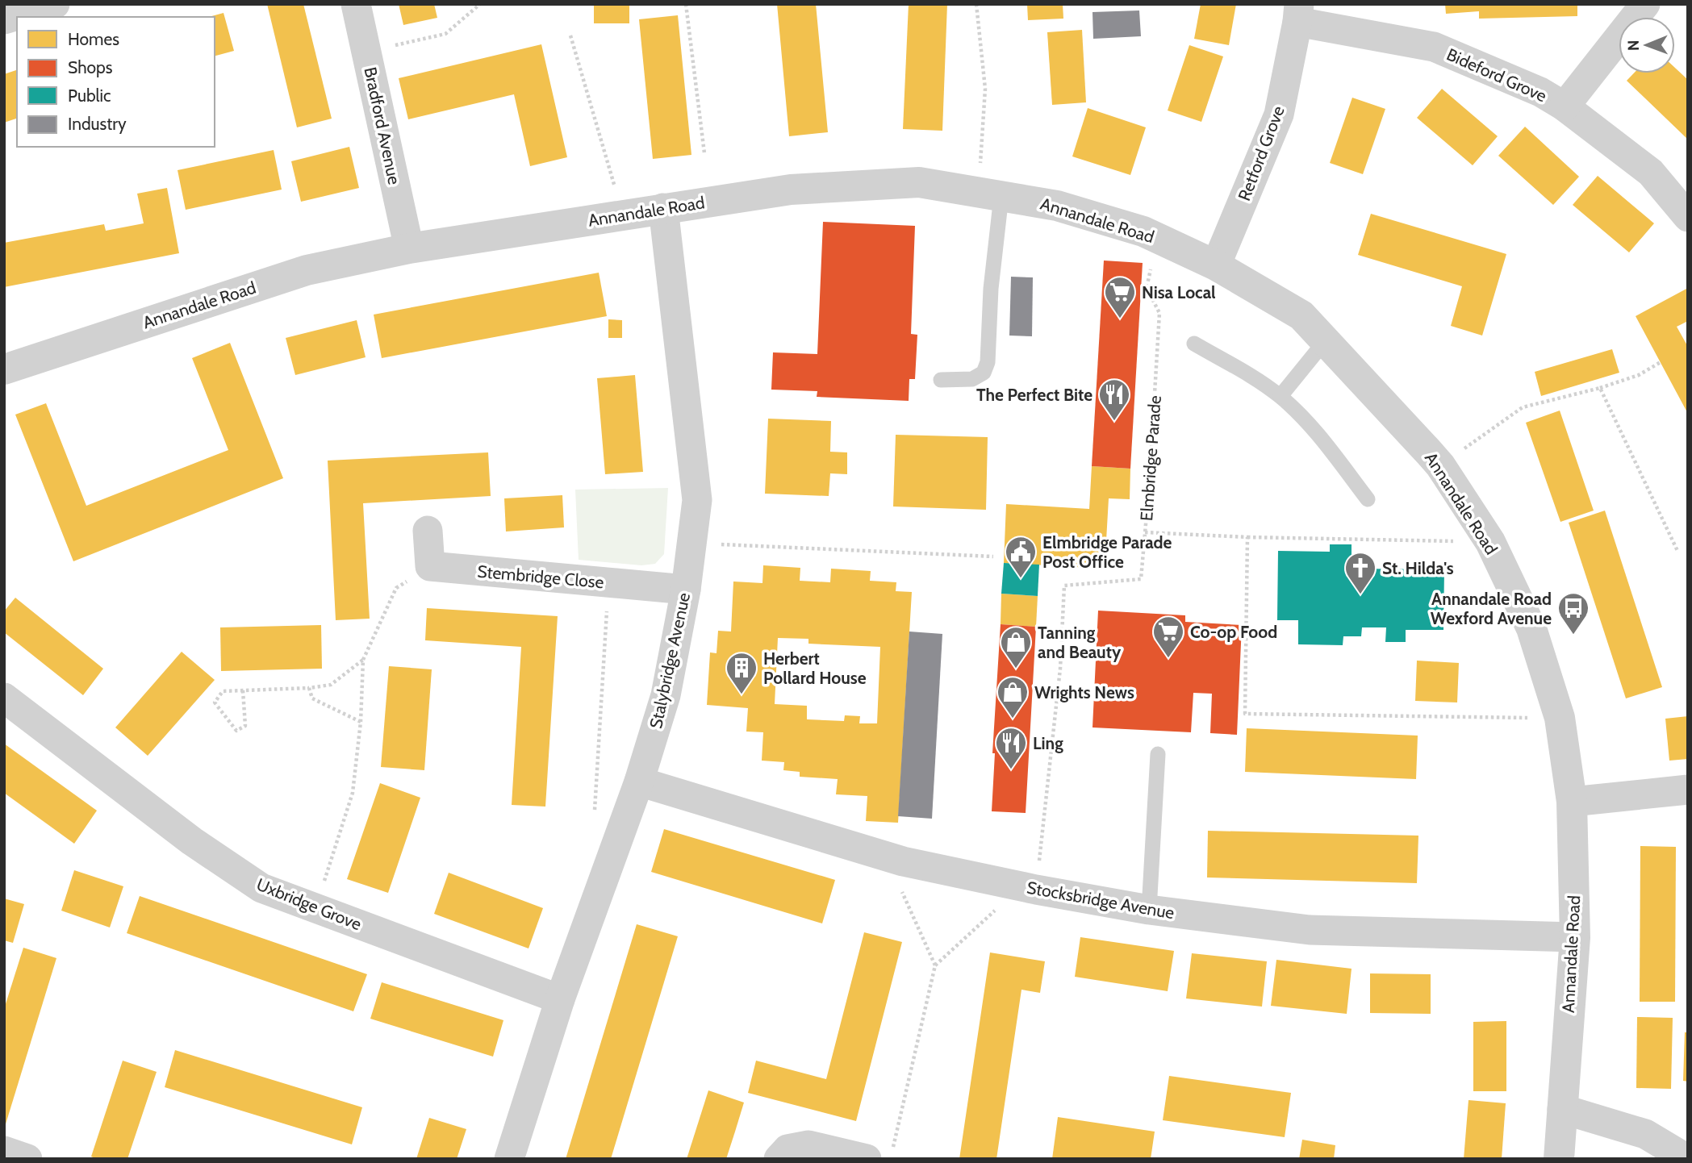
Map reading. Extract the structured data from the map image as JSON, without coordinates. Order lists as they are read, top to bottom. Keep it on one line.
{"streets":{"street":["Bideford Grove","Bradford Avenue","Retford Grove","Annandale Road","Stembridge Close","Stalybridge Avenue","Stocksbridge Avenue","Uxbridge Grove"],"path":["Elmbridge Parade"]},"crossings":[["Bideford Grove","Retford Grove"],["Bradford Avenue","Annandale Road"],["Retford Grove","Annandale Road"],["Annandale Road","Elmbridge Parade"],["Annandale Road","Stalybridge Avenue"],["Annandale Road","Stocksbridge Avenue"],["Elmbridge Parade","Stocksbridge Avenue"],["Stembridge Close","Stalybridge Avenue"],["Stalybridge Avenue","Stocksbridge Avenue"],["Stalybridge Avenue","Uxbridge Grove"]],"places":{"supermarket":["Nisa Local","Co-op Food"],"restaurant":["The Perfect Bite","Ling"],"public building":["Elmbridge Parade Post Office"],"church":["St. Hilda's"],"bus stop":["Annandale Road Wexford Avenue"],"shop":["Tanning and Beauty","Wrights News"],"building":["Herbert Pollard House"]},"legend":["Homes","Shops","Public","Industry"],"north":"left"}
